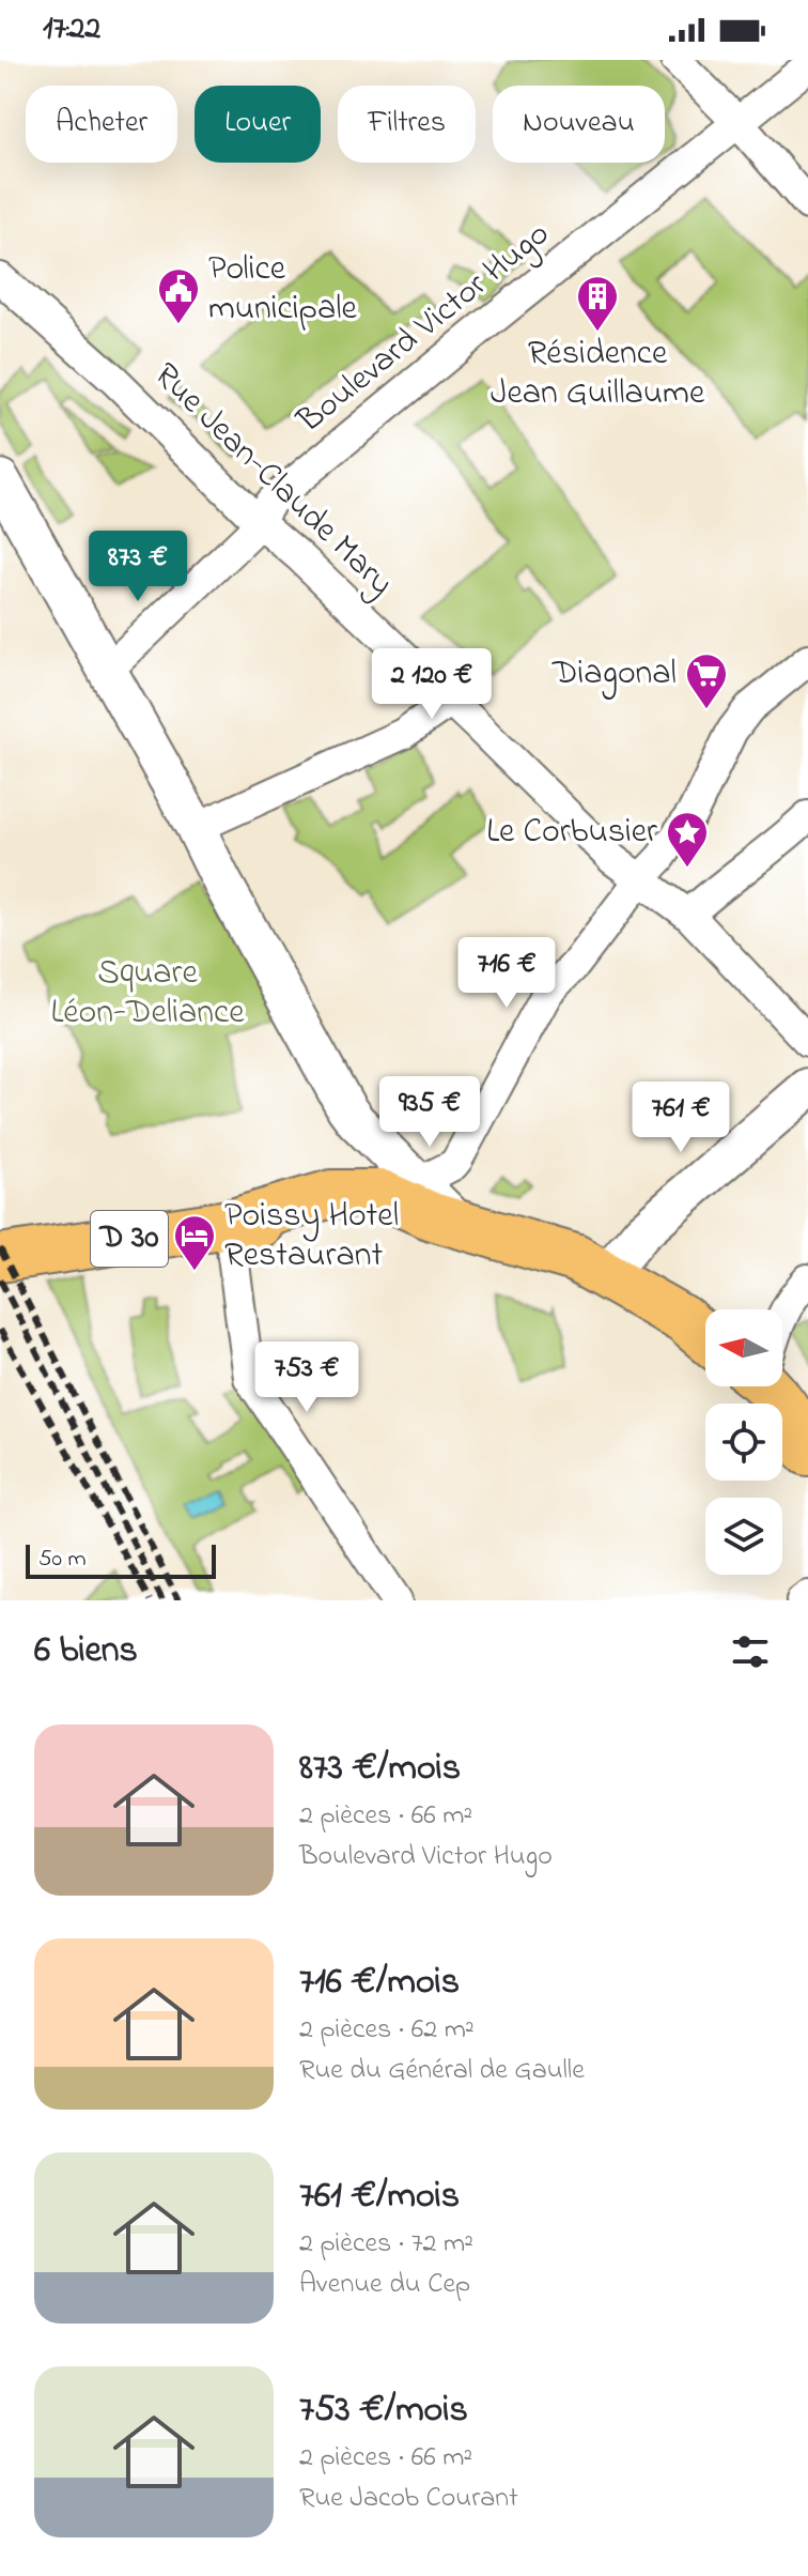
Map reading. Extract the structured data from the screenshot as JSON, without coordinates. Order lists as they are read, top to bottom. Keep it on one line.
{"streets":{"main road":["D 30"],"street":["Boulevard Victor Hugo","Rue Jean-Claude Mary"]},"crossings":[["Boulevard Victor Hugo","Rue Jean-Claude Mary"]],"parks":["Square Léon-Deliance"],"places":{"public building":["Police municipale"],"building":["Résidence Jean Guillaume"],"supermarket":["Diagonal"],"place":["Le Corbusier"],"hotel":["Poissy Hotel Restaurant"]},"scale_bar":"50 m","north":"left","page":{"status":"17:22","chip":["Acheter","Louer","Filtres","Nouveau"],"price":["873 €","2 120 €","716 €","935 €","761 €","753 €"],"scale":"50 m","heading":"6 biens","list":[{"name":"873 €/mois","note":"2 pièces · 66 m² · Boulevard Victor Hugo"},{"name":"716 €/mois","note":"2 pièces · 62 m² · Rue du Général de Gaulle"},{"name":"761 €/mois","note":"2 pièces · 72 m² · Avenue du Cep"},{"name":"753 €/mois","note":"2 pièces · 66 m² · Rue Jacob Courant"}]}}
